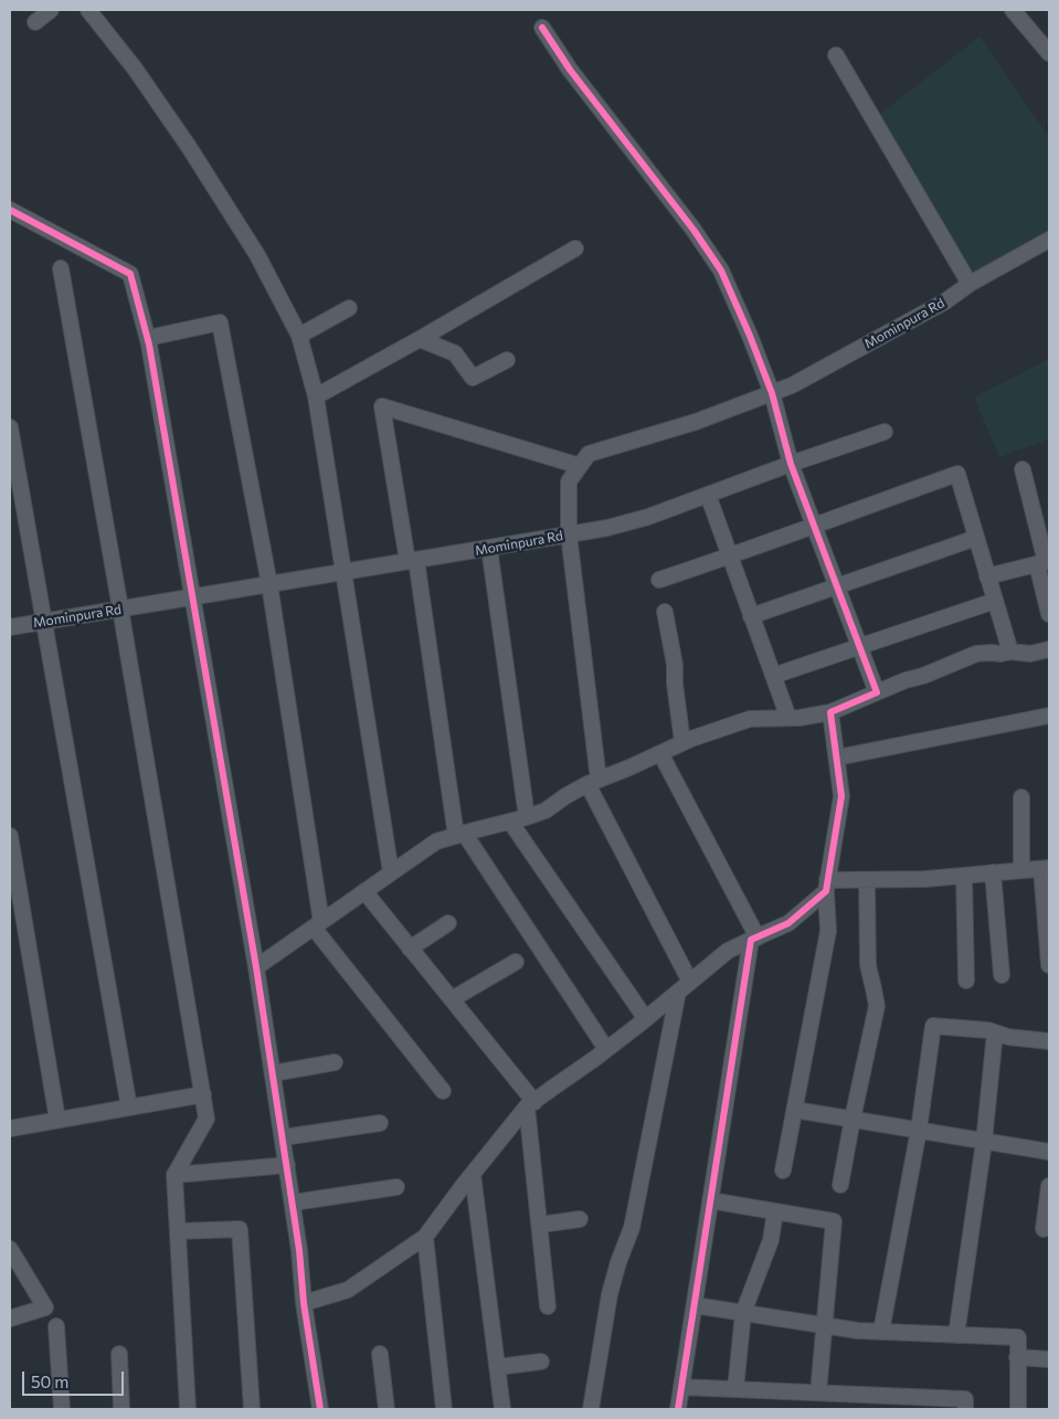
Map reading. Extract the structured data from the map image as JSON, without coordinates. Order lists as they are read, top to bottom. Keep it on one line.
{"streets":{"street":["Mominpura Rd"]},"scale_bar":"50 m"}
